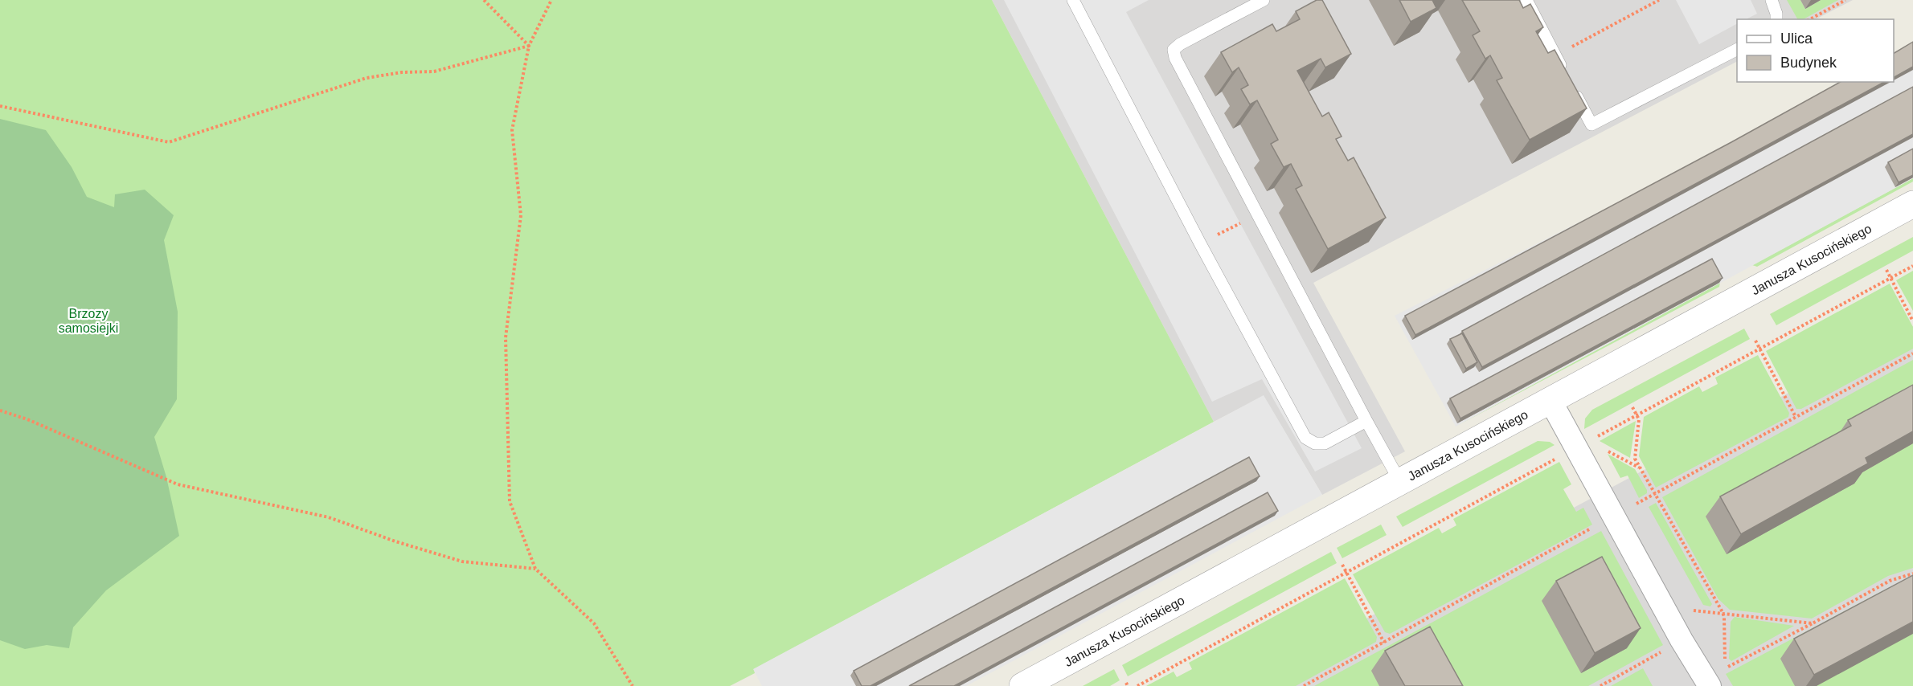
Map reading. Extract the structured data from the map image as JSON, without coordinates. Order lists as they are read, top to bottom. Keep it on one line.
{"streets":{"street":["Janusza Kusocińskiego"]},"parks":["Brzozy samosiejki"],"legend":["Ulica","Budynek"]}
